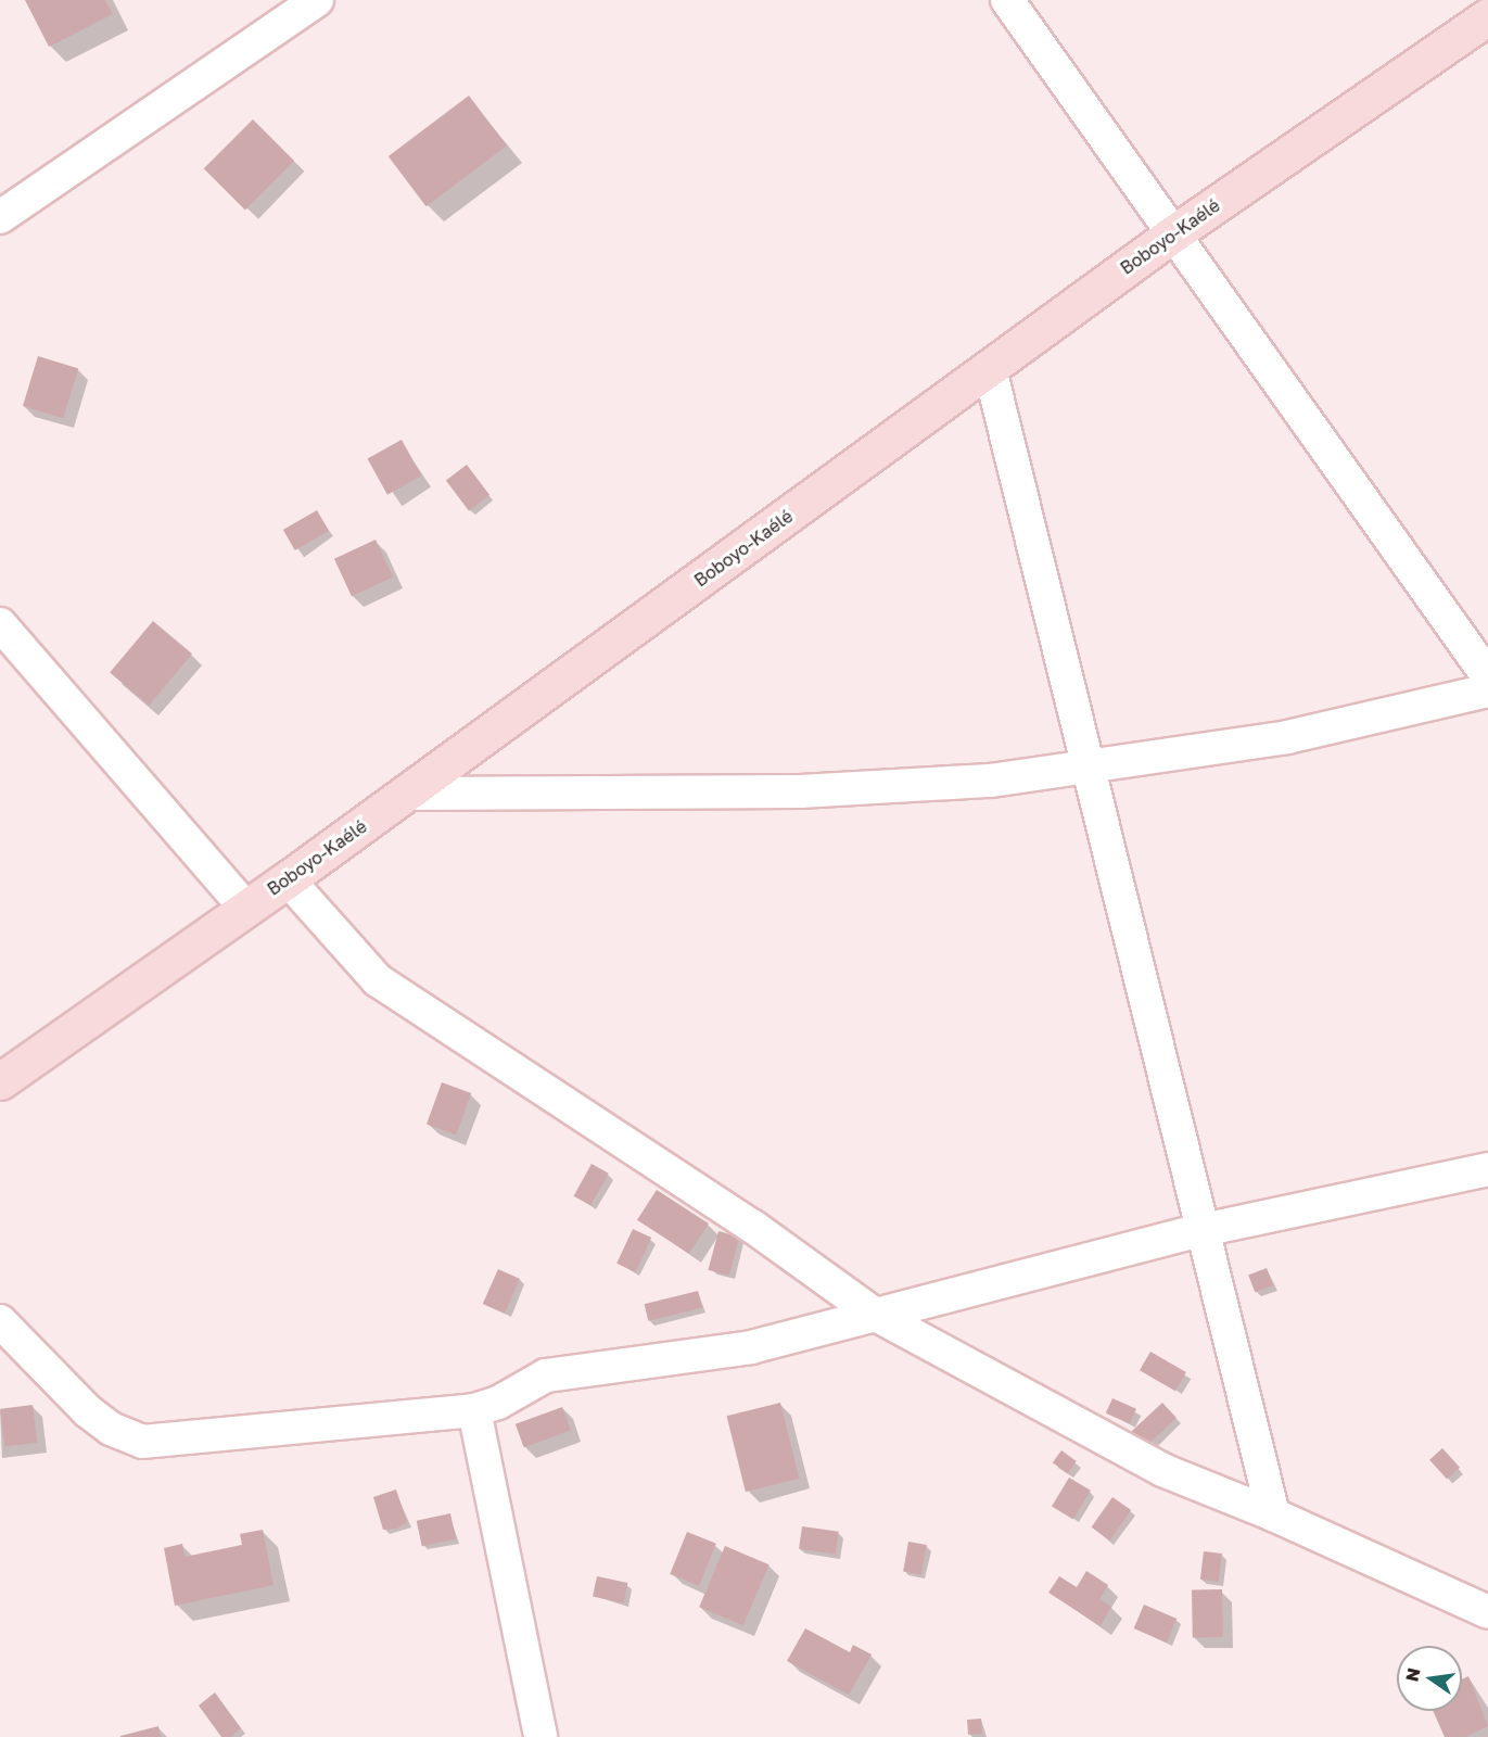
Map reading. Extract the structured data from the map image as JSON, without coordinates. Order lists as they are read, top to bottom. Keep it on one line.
{"streets":{"main road":["Boboyo-Kaélé"]},"north":"left"}
